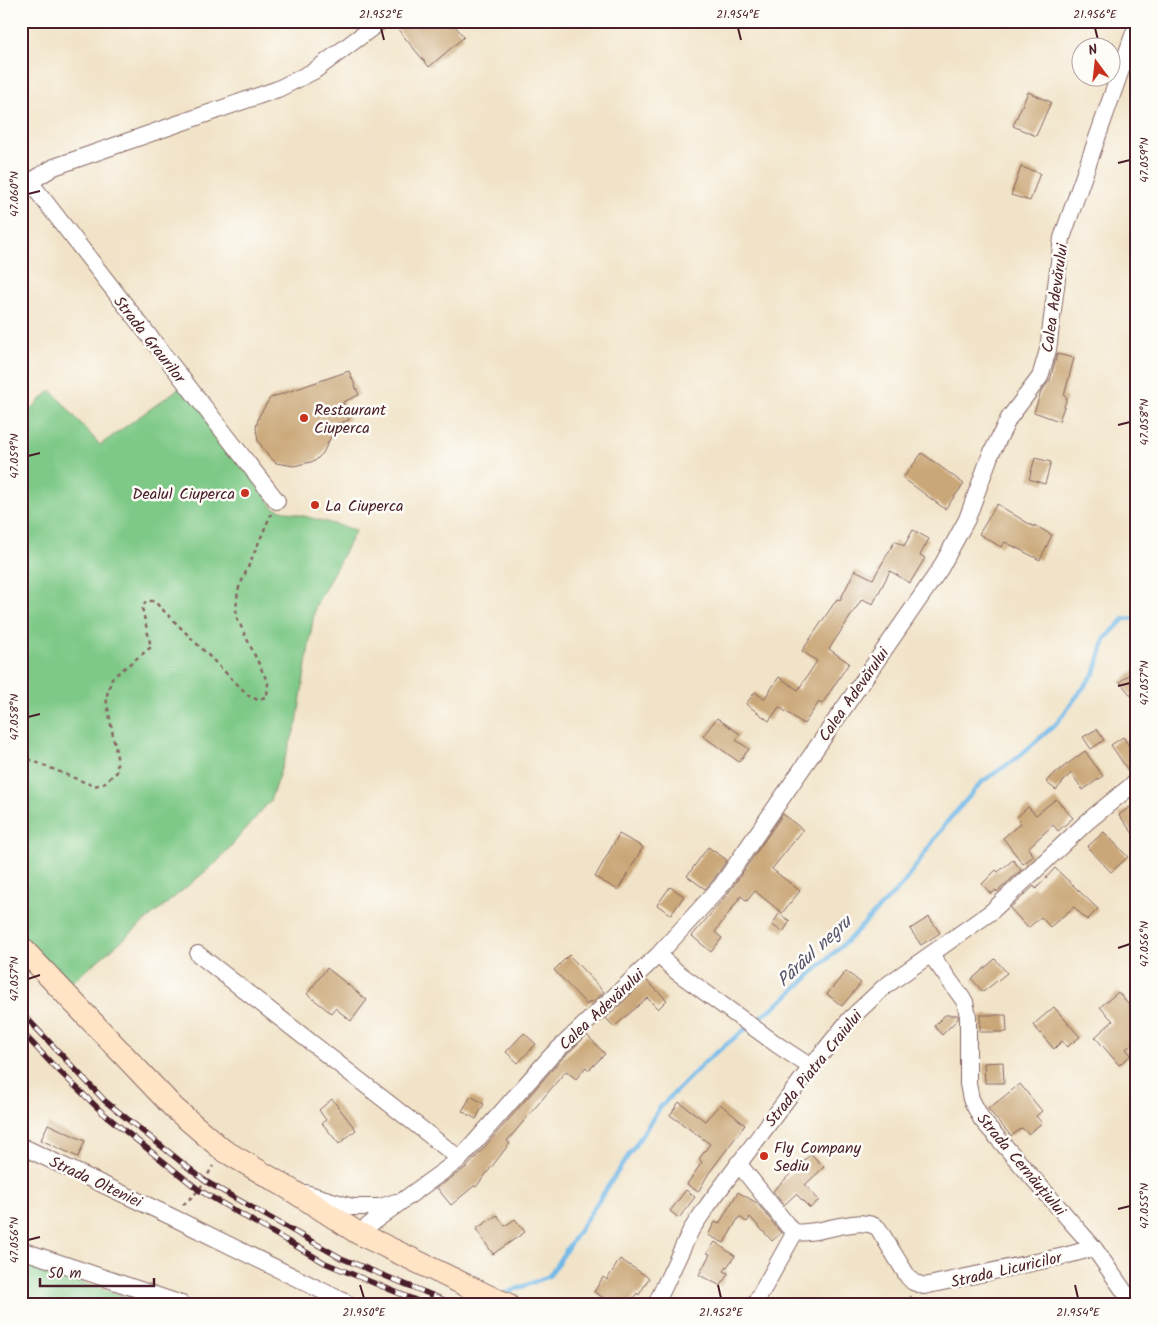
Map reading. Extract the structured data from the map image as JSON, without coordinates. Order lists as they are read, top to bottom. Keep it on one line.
{"streets":{"street":["Calea Adevărului","Strada Graurilor","Strada Piatra Craiului","Strada Cernăuțiului","Strada Olteniei","Strada Licuricilor"]},"crossings":[["Strada Piatra Craiului","Strada Cernăuțiului"],["Strada Cernăuțiului","Strada Licuricilor"]],"water":["Pârâul negru"],"places":["Restaurant Ciuperca","Dealul Ciuperca","La Ciuperca","Fly Company Sediu"],"scale_bar":"50 m","north":"top","coordinates":["21.952°E","21.954°E","21.956°E","47.059°N","47.060°N","47.058°N","47.057°N","47.056°N","47.055°N","21.950°E"]}
